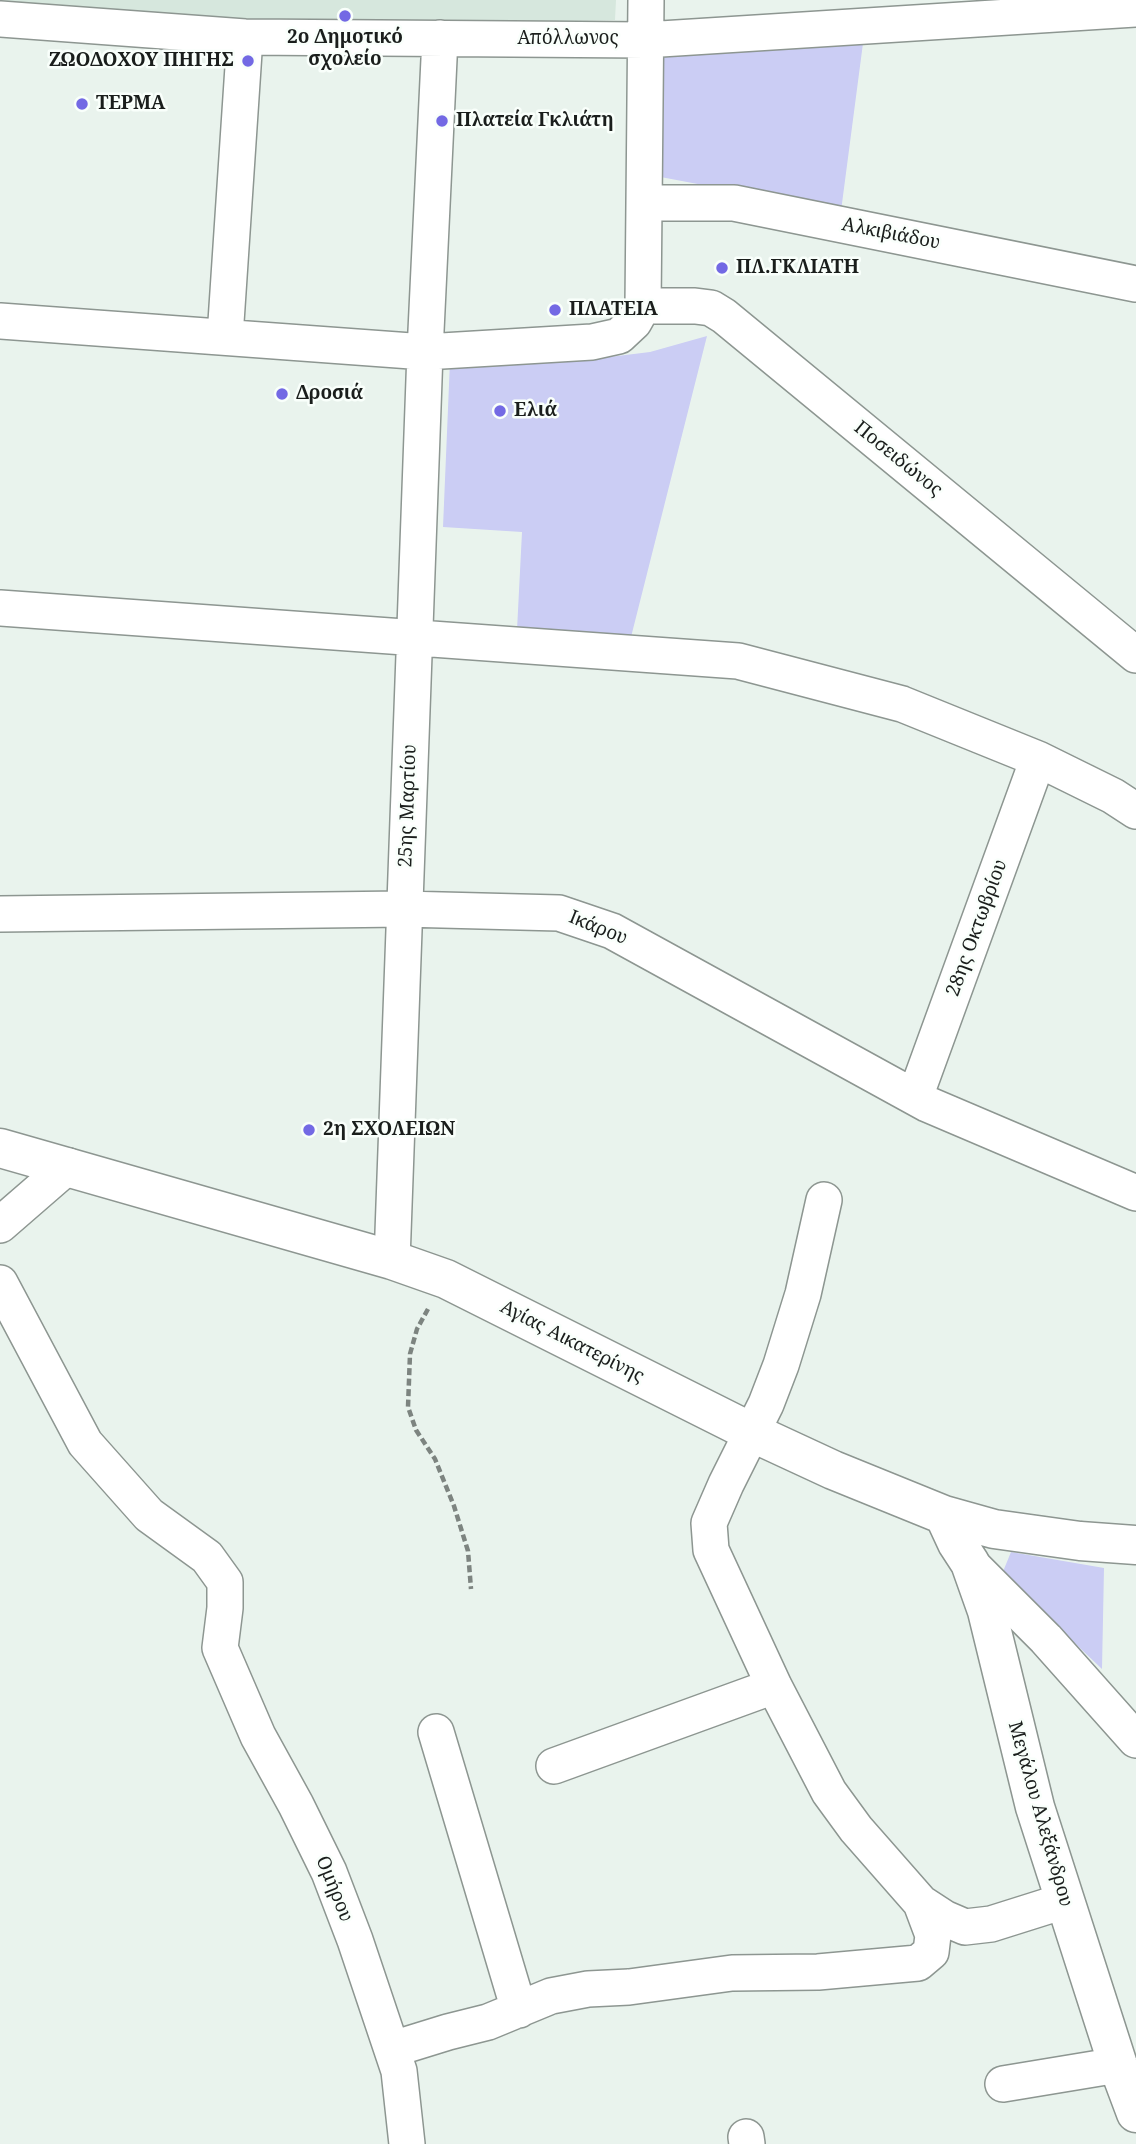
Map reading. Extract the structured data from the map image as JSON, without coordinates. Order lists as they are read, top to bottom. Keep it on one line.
{"streets":{"street":["Απόλλωνος","Αλκιβιάδου","Ποσειδώνος","25ης Μαρτίου","Ικάρου","28ης Οκτωβρίου","Αγίας Αικατερίνης","Μεγάλου Αλεξάνδρου","Ομήρου"]},"crossings":[["Απόλλωνος","25ης Μαρτίου"],["25ης Μαρτίου","Ικάρου"],["25ης Μαρτίου","Αγίας Αικατερίνης"],["Ικάρου","28ης Οκτωβρίου"],["Αγίας Αικατερίνης","Μεγάλου Αλεξάνδρου"]],"places":["2ο Δημοτικό σχολείο","ΖΩΟΔΟΧΟΥ ΠΗΓΗΣ","ΤΕΡΜΑ","Πλατεία Γκλιάτη","ΠΛ.ΓΚΛΙΑΤΗ","ΠΛΑΤΕΙΑ","Δροσιά","Ελιά","2η ΣΧΟΛΕΙΩΝ"]}
